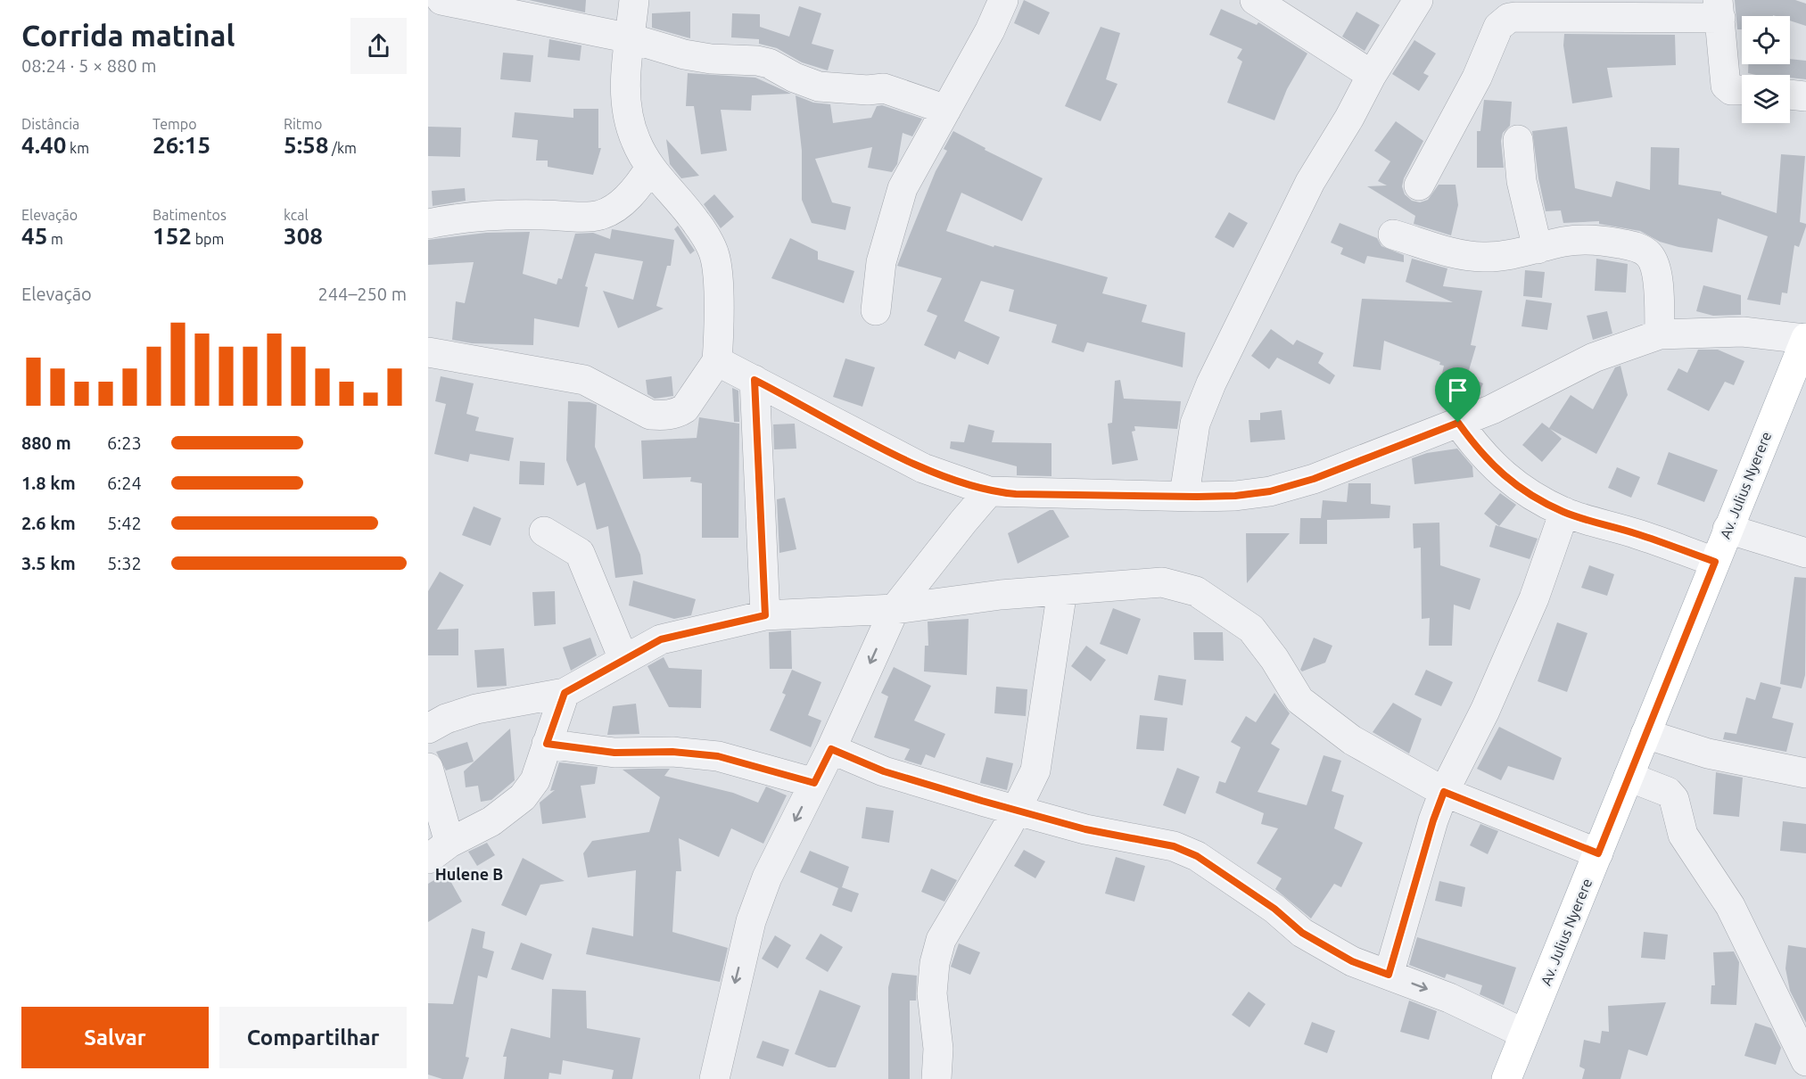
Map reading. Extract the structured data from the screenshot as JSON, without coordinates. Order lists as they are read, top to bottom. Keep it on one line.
{"streets":{"main road":["Av. Julius Nyerere"]},"districts":["Hulene B"],"page":{"heading":["Corrida matinal","08:24 · 5 × 880 m"],"stats":[["Distância","4.40 km"],["Tempo","26:15"],["Ritmo","5:58 /km"],["Elevação","45 m"],["Batimentos","152 bpm"],["kcal","308"]],"chart":["Elevação","244–250 m"],"list":[{"name":"880 m","note":"6:23"},{"name":"1.8 km","note":"6:24"},{"name":"2.6 km","note":"5:42"},{"name":"3.5 km","note":"5:32"}],"buttons":["Salvar","Compartilhar"]}}
